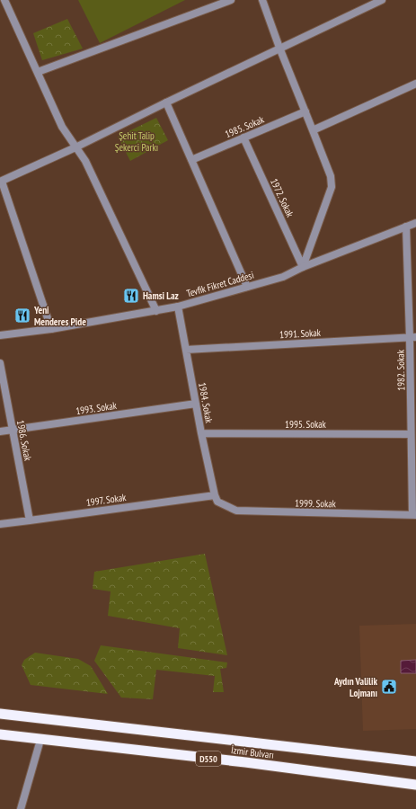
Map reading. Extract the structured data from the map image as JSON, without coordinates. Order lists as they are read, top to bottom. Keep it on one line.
{"streets":{"highway":["İzmir Bulvarı","D550"],"street":["1985. Sokak","1972. Sokak","Tevfik Fikret Caddesi","1991. Sokak","1982. Sokak","1984. Sokak","1993. Sokak","1995. Sokak","1986. Sokak","1997. Sokak","1999. Sokak"]},"crossings":[["1985. Sokak","1972. Sokak"],["1972. Sokak","Tevfik Fikret Caddesi"],["Tevfik Fikret Caddesi","1982. Sokak"],["Tevfik Fikret Caddesi","1984. Sokak"],["1991. Sokak","1982. Sokak"],["1991. Sokak","1984. Sokak"],["1982. Sokak","1995. Sokak"],["1982. Sokak","1999. Sokak"],["1984. Sokak","1993. Sokak"],["1984. Sokak","1995. Sokak"],["1984. Sokak","1997. Sokak"],["1984. Sokak","1999. Sokak"],["1993. Sokak","1986. Sokak"],["1986. Sokak","1997. Sokak"],["1997. Sokak","1999. Sokak"]],"parks":["Şehit Talip Şekerci Parkı"],"places":{"restaurant":["Hamsi Laz","Yeni Menderes Pide"],"public building":["Aydın Valilik Lojmanı"]}}
